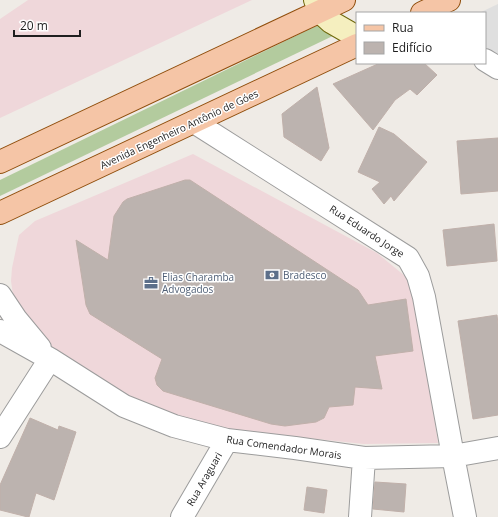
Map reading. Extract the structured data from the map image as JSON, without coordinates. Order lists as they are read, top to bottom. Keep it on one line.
{"streets":{"main road":["Avenida Engenheiro Antônio de Góes"],"street":["Rua Eduardo Jorge","Rua Comendador Morais","Rua Araguari"]},"crossings":[["Avenida Engenheiro Antônio de Góes","Rua Eduardo Jorge"],["Rua Eduardo Jorge","Rua Comendador Morais"],["Rua Comendador Morais","Rua Araguari"]],"places":{"bank":["Bradesco"],"office":["Elias Charamba Advogados"]},"legend":["Rua","Edifício"],"scale_bar":"20 m"}
